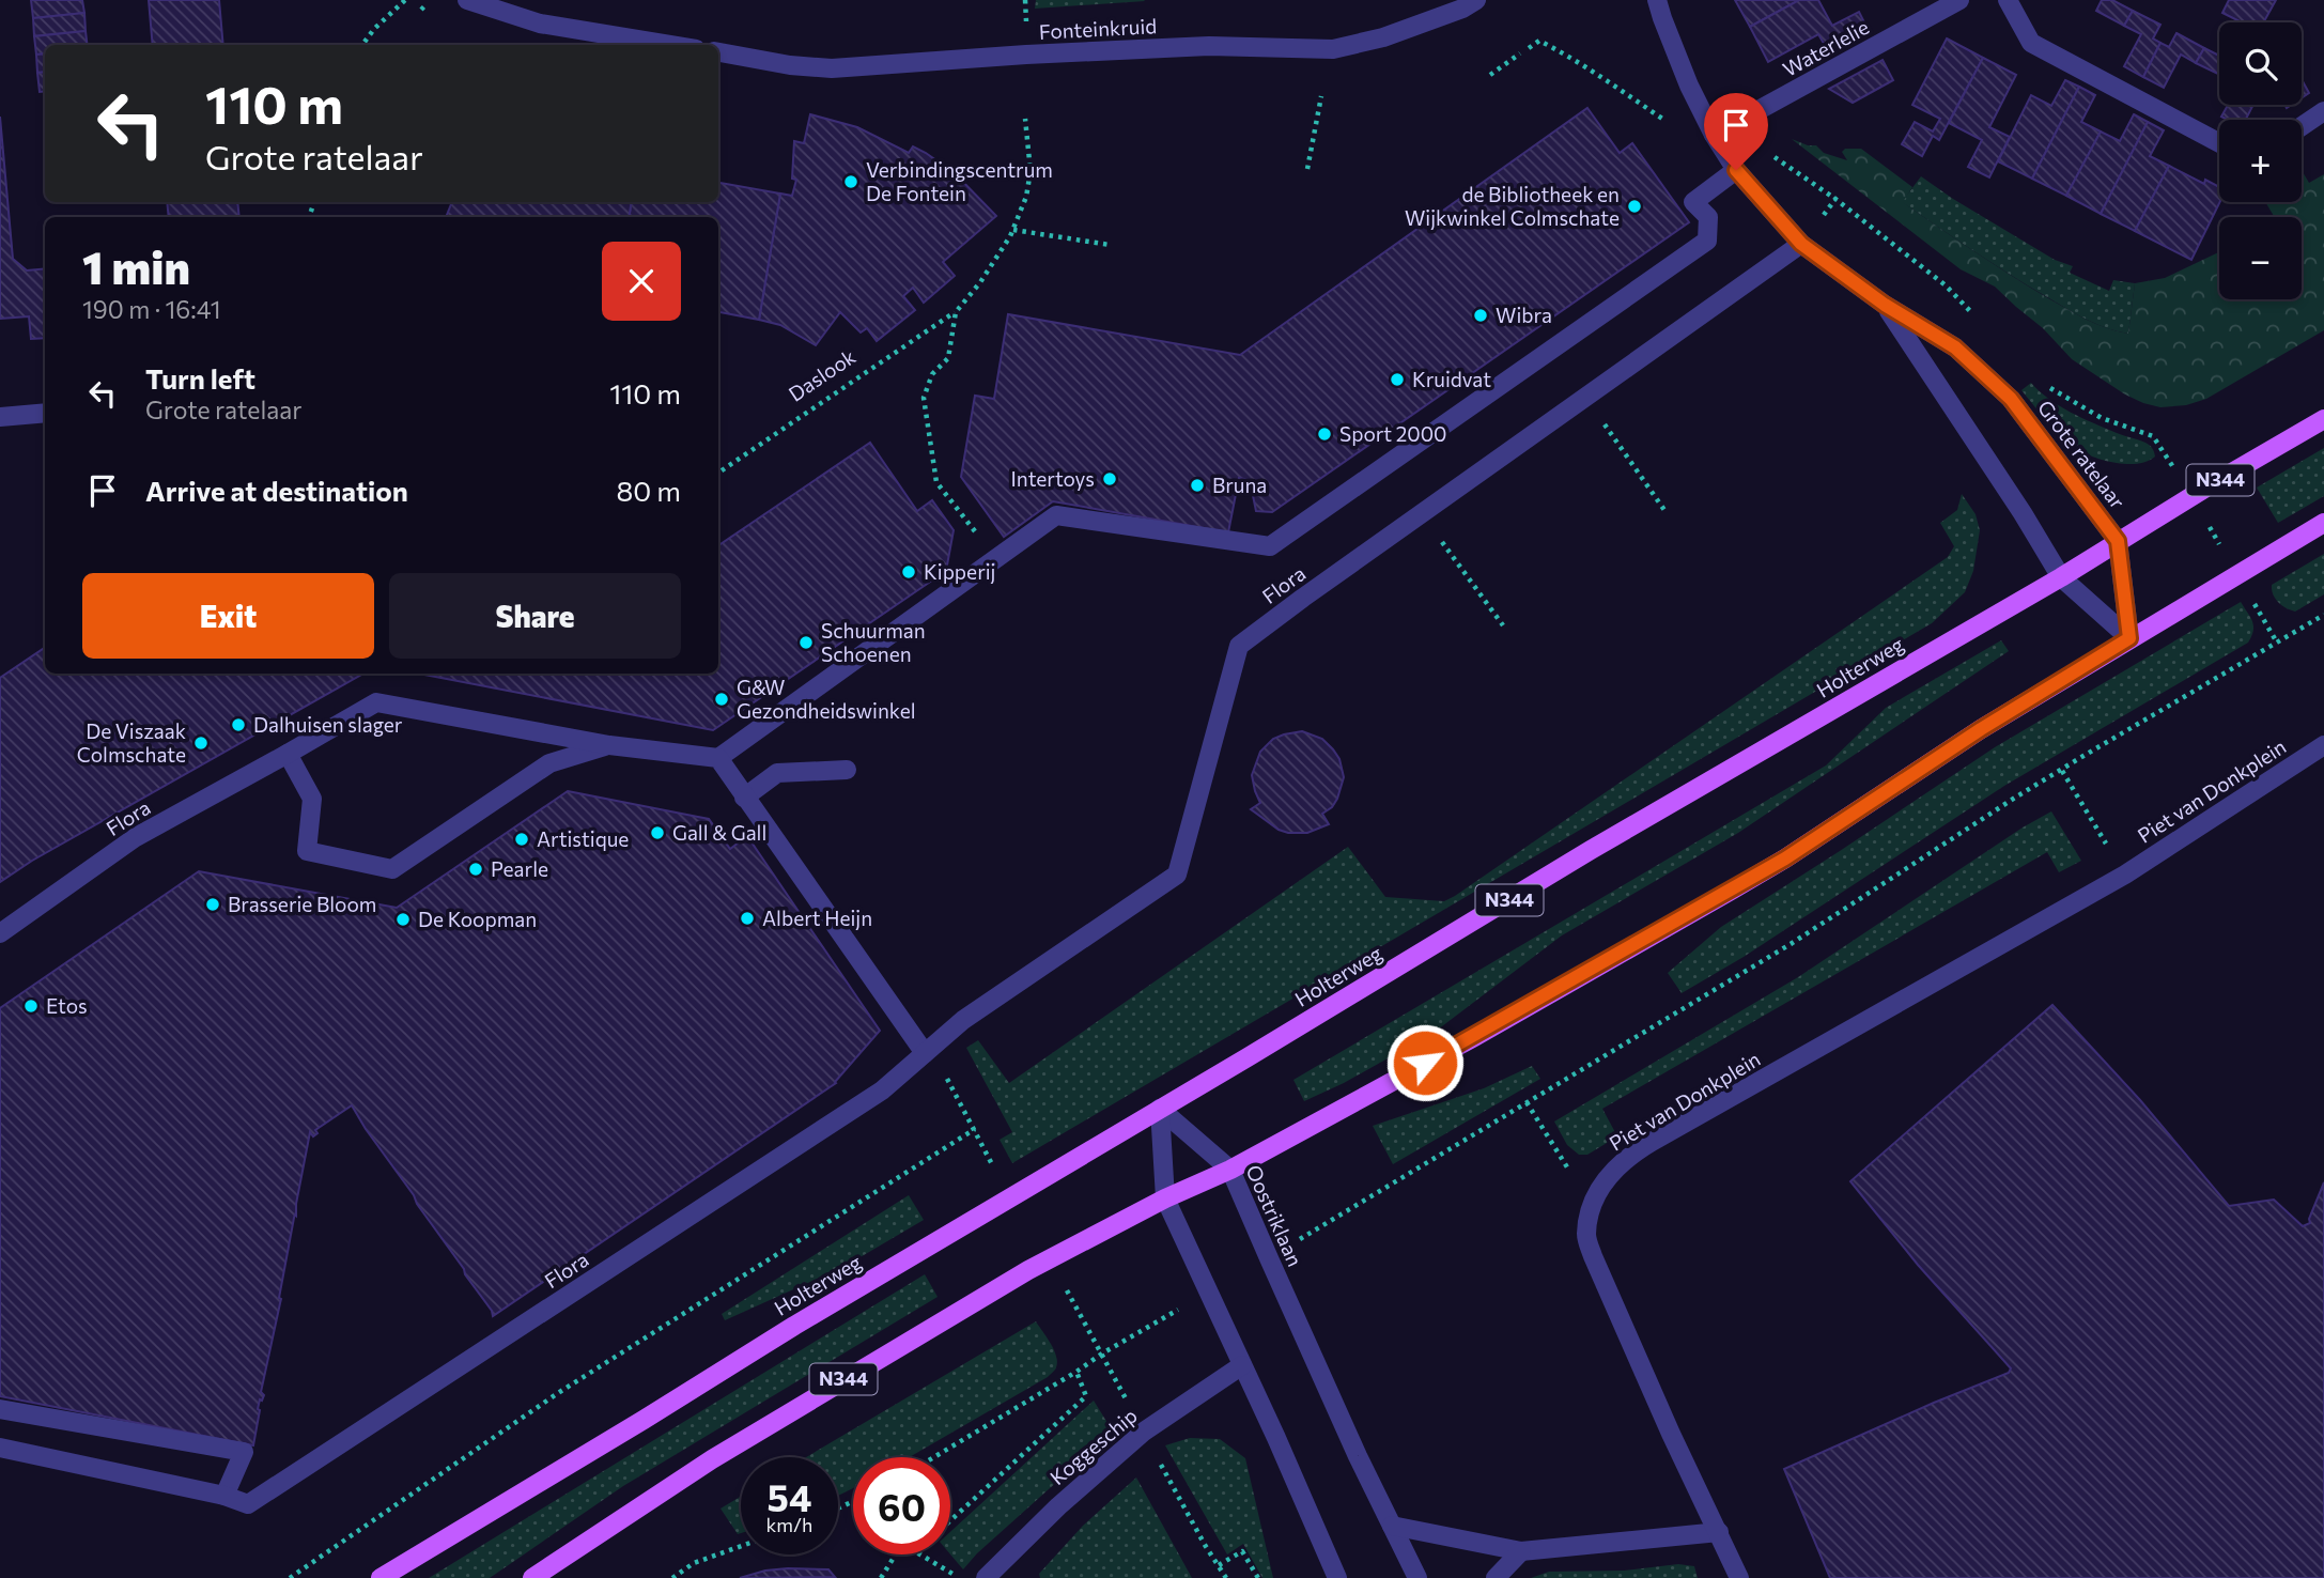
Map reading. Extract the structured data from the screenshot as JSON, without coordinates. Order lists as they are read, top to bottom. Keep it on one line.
{"streets":{"main road":["N344","Holterweg"],"street":["Fonteinkruid","Waterlelie","Grote ratelaar","Flora","Piet van Donkplein","Oostriklaan","Koggeschip"],"path":["Daslook"]},"crossings":[["Waterlelie","Grote ratelaar"],["Grote ratelaar","N344"],["Grote ratelaar","Flora"],["Grote ratelaar","Holterweg"],["N344","Oostriklaan"],["Holterweg","Oostriklaan"]],"places":["Verbindingscentrum De Fontein","de Bibliotheek en Wijkwinkel Colmschate","Wibra","Kruidvat","Sport 2000","Intertoys","Bruna","Kipperij","Schuurman Schoenen","G&W Gezondheidswinkel","Dalhuisen slager","De Viszaak Colmschate","Gall & Gall","Artistique","Pearle","Brasserie Bloom","Albert Heijn","De Koopman","Etos"],"page":{"map_buttons":["+","−"],"turn":["110 m","Grote ratelaar"],"heading":["1 min","190 m · 16:41"],"list":[{"name":"Turn left","note":"Grote ratelaar","value":"110 m"},{"name":"Arrive at destination","value":"80 m"}],"buttons":["Exit","Share"],"speed":"54 km/h","limit":"60"}}
